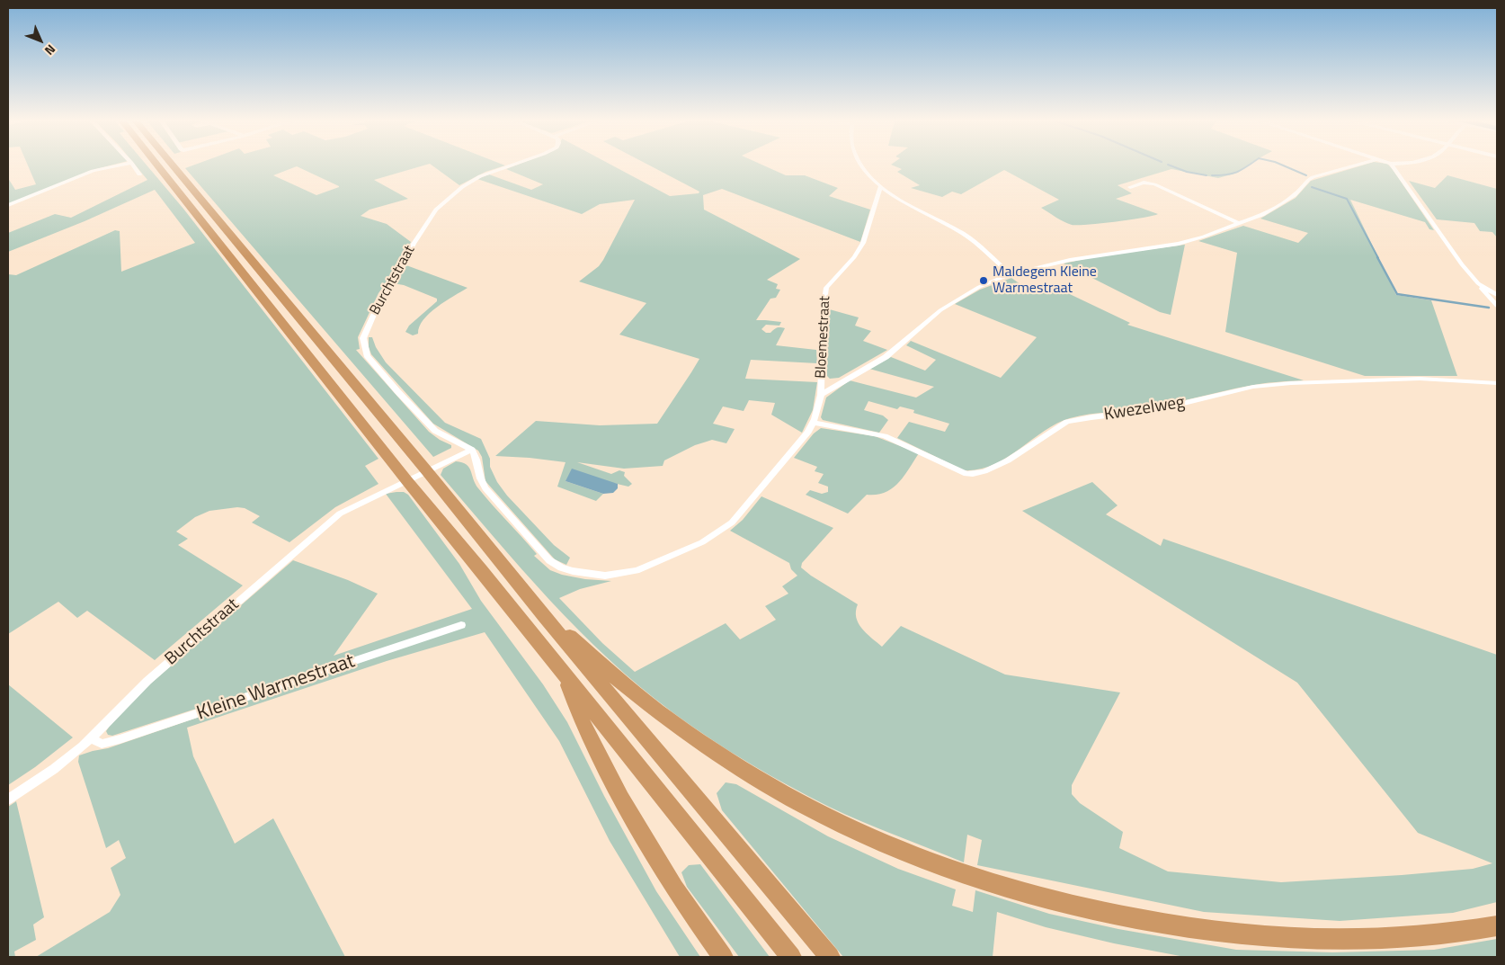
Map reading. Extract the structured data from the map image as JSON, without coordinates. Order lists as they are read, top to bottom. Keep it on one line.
{"streets":{"street":["Burchtstraat","Bloemestraat","Kwezelweg","Kleine Warmestraat"]},"crossings":[["Burchtstraat","Kleine Warmestraat"]],"places":["Maldegem Kleine Warmestraat"],"north":"bottom right"}
